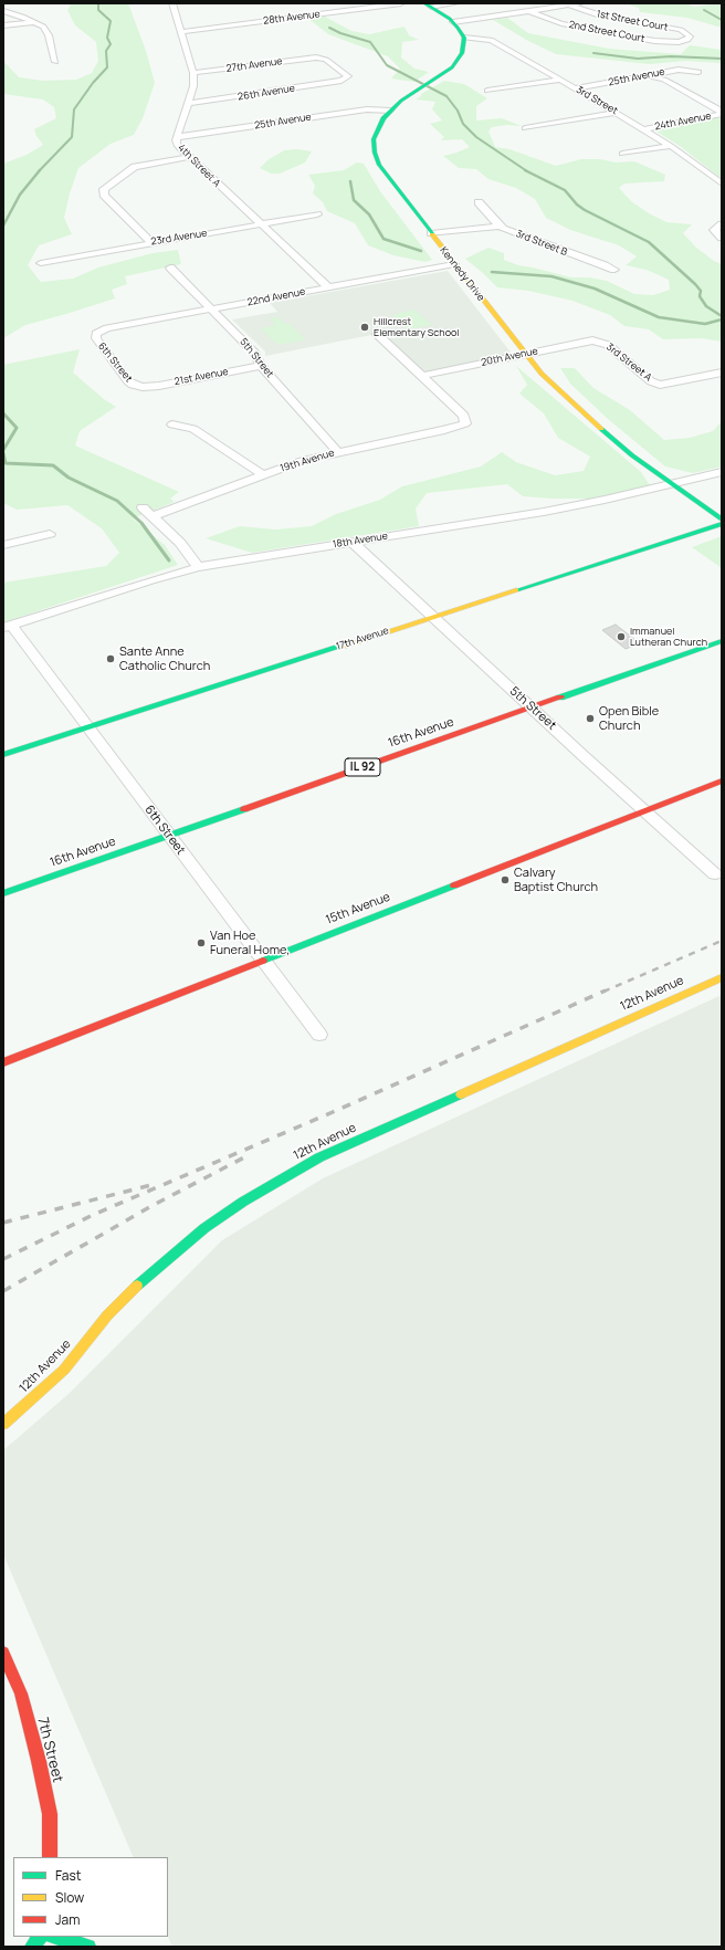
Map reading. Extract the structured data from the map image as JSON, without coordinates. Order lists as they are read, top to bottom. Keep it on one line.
{"streets":{"street":["28th Avenue","1st Street Court","2nd Street Court","27th Avenue","25th Avenue","26th Avenue","3rd Street","24th Avenue","4th Street A","23rd Avenue","3rd Street B","Kennedy Drive","22nd Avenue","20th Avenue","5th Street","6th Street","3rd Street A","21st Avenue","19th Avenue","18th Avenue","17th Avenue","16th Avenue","IL 92","15th Avenue","12th Avenue","7th Street"]},"crossings":[["28th Avenue","4th Street A"],["1st Street Court","2nd Street Court"],["27th Avenue","26th Avenue"],["27th Avenue","4th Street A"],["25th Avenue","3rd Street"],["25th Avenue","4th Street A"],["25th Avenue","Kennedy Drive"],["26th Avenue","4th Street A"],["3rd Street","24th Avenue"],["3rd Street","Kennedy Drive"],["4th Street A","23rd Avenue"],["4th Street A","22nd Avenue"],["Kennedy Drive","22nd Avenue"],["Kennedy Drive","20th Avenue"],["Kennedy Drive","18th Avenue"],["22nd Avenue","5th Street"],["22nd Avenue","6th Street"],["20th Avenue","3rd Street A"],["20th Avenue","19th Avenue"],["5th Street","21st Avenue"],["5th Street","19th Avenue"],["5th Street","18th Avenue"],["5th Street","17th Avenue"],["5th Street","16th Avenue"],["5th Street","15th Avenue"],["6th Street","21st Avenue"],["6th Street","18th Avenue"],["6th Street","17th Avenue"],["6th Street","16th Avenue"],["6th Street","15th Avenue"]],"places":["Hillcrest Elementary School","Immanuel Lutheran Church","Sante Anne Catholic Church","Open Bible Church","Calvary Baptist Church","Van Hoe Funeral Home,"],"legend":["Fast","Slow","Jam"]}
